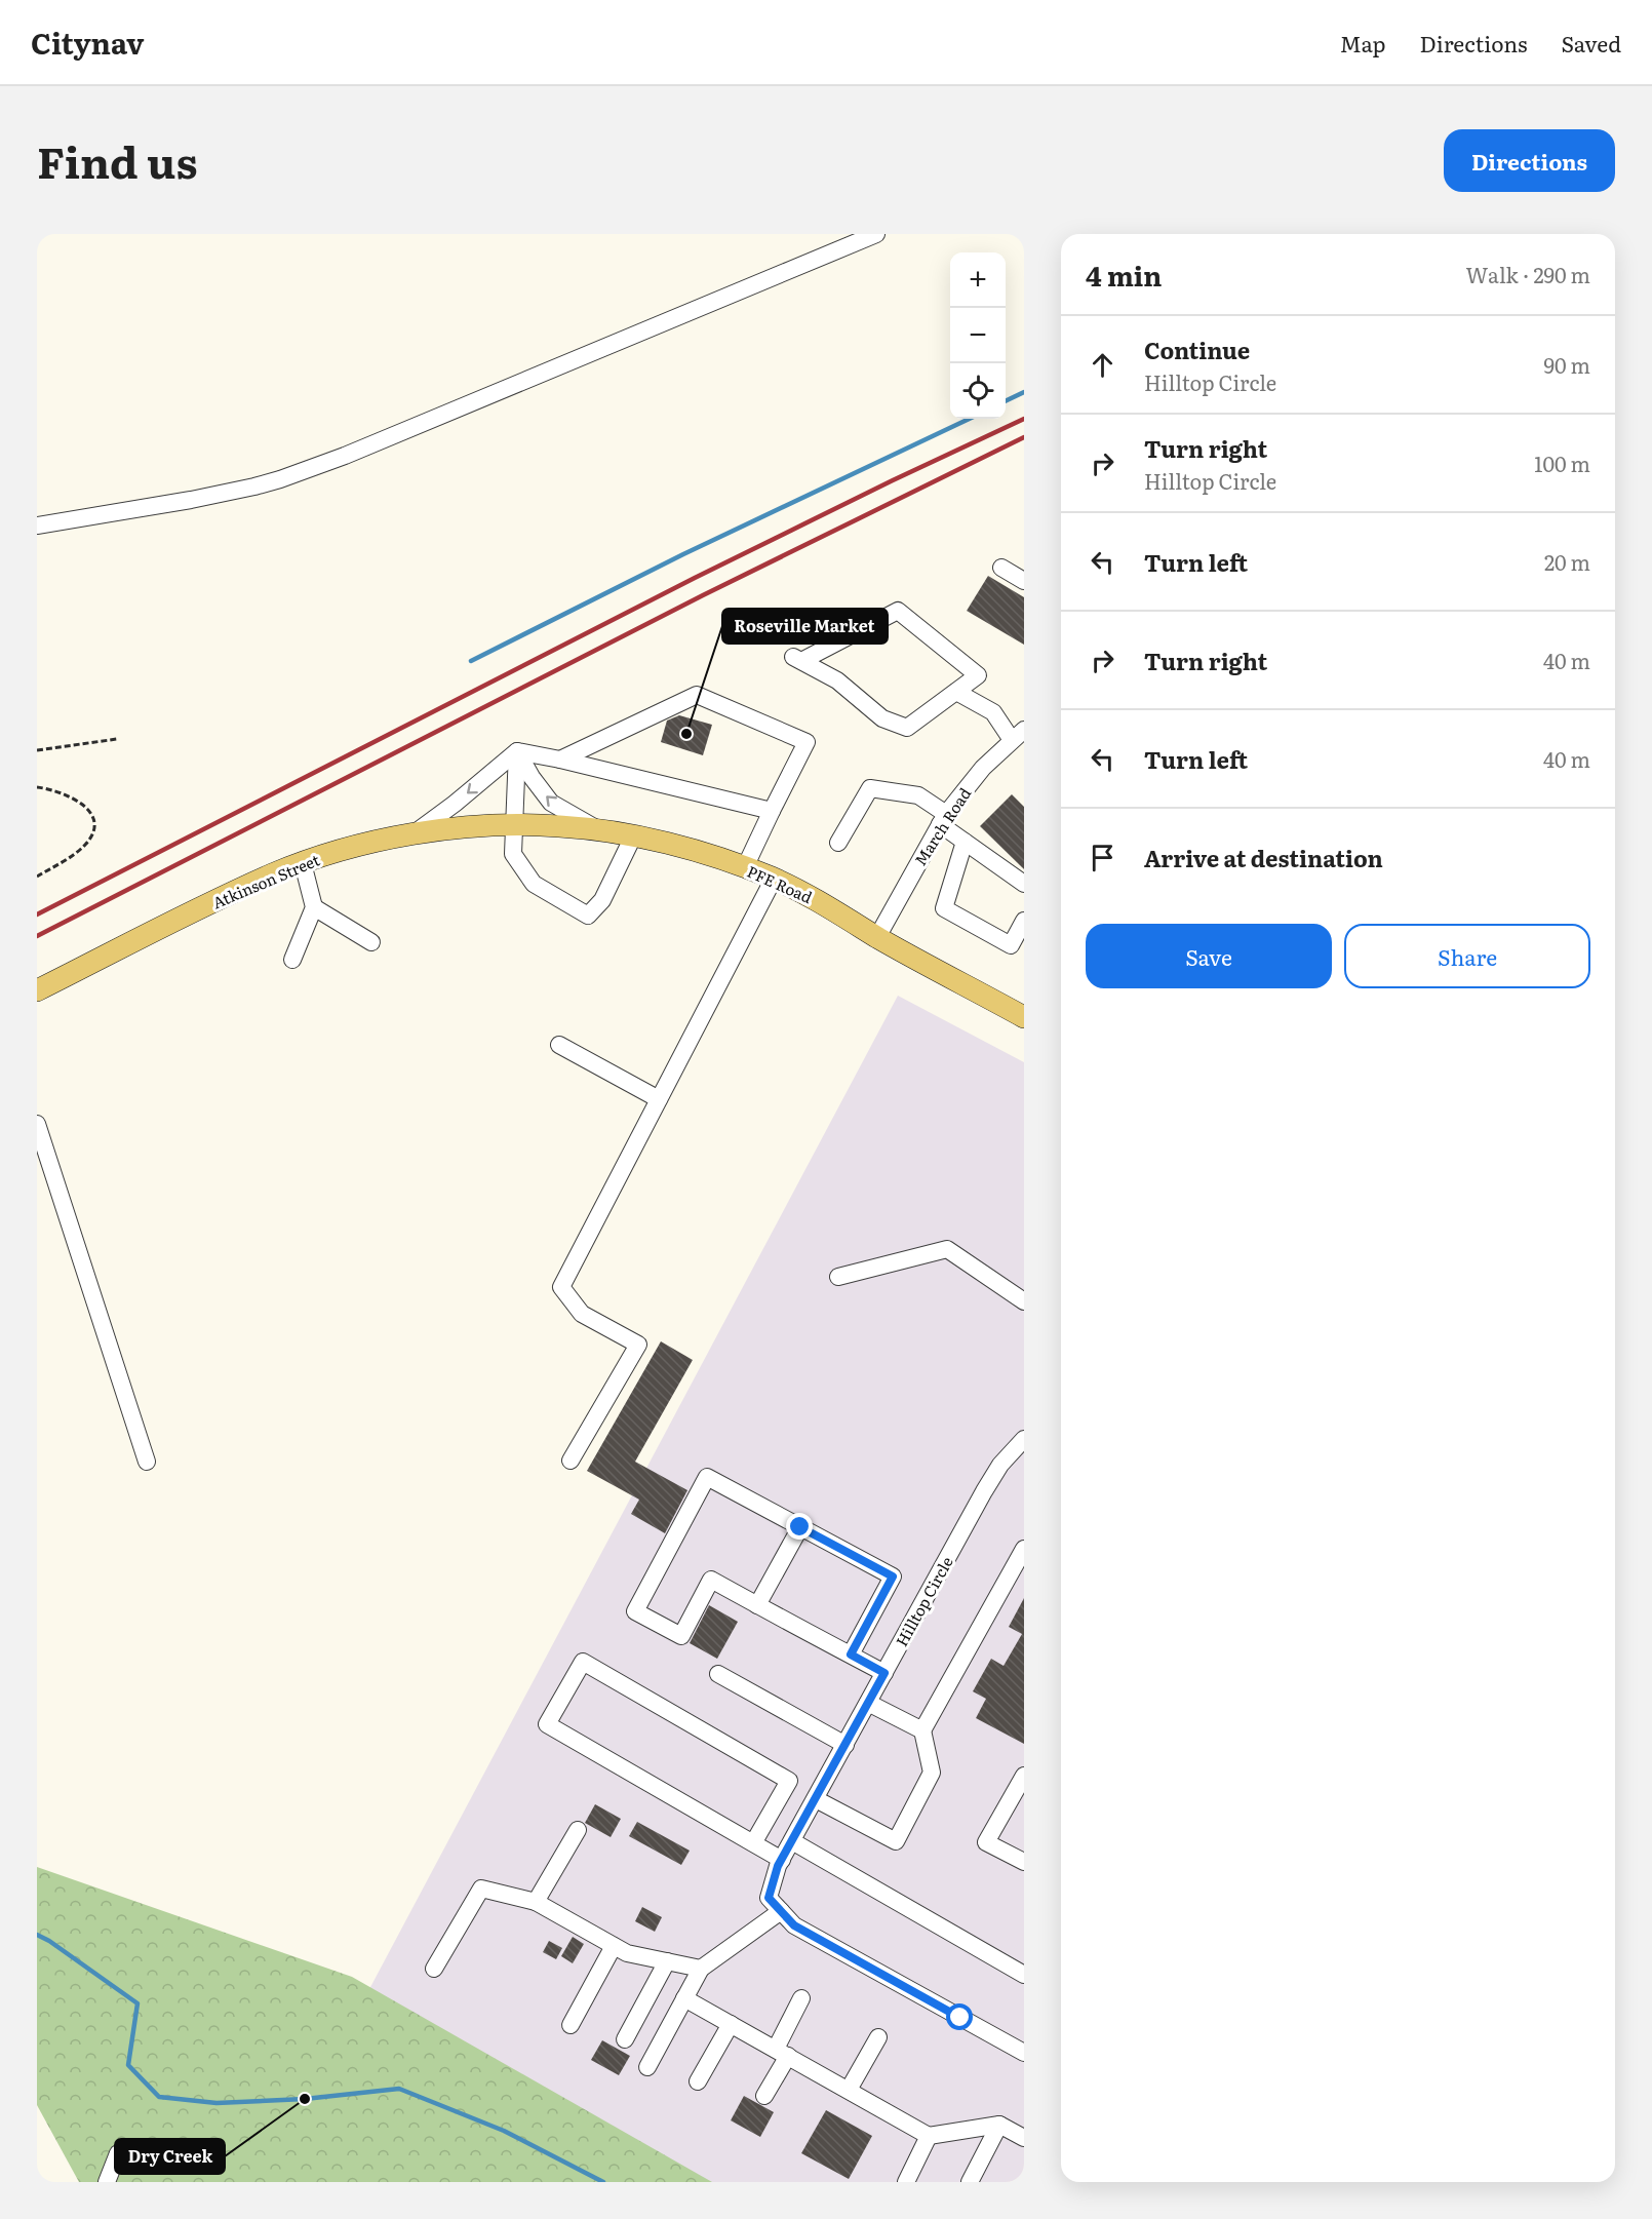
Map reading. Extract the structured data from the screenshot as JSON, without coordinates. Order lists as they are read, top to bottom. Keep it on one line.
{"streets":{"main road":["Atkinson Street","PFE Road"],"street":["March Road","Hilltop Circle"]},"crossings":[["March Road","PFE Road"],["Atkinson Street","PFE Road"]],"places":["Roseville Market","Dry Creek"],"page":{"header":"Citynav","nav":["Map","Directions","Saved"],"title":"Find us","buttons":["Directions",["Save","Share"]],"heading":["4 min","Walk · 290 m"],"map_buttons":["+","−"],"list":[["Continue","Hilltop Circle","90 m"],["Turn right","Hilltop Circle","100 m"],["Turn left","20 m"],["Turn right","40 m"],["Turn left","40 m"],"Arrive at destination"]}}
